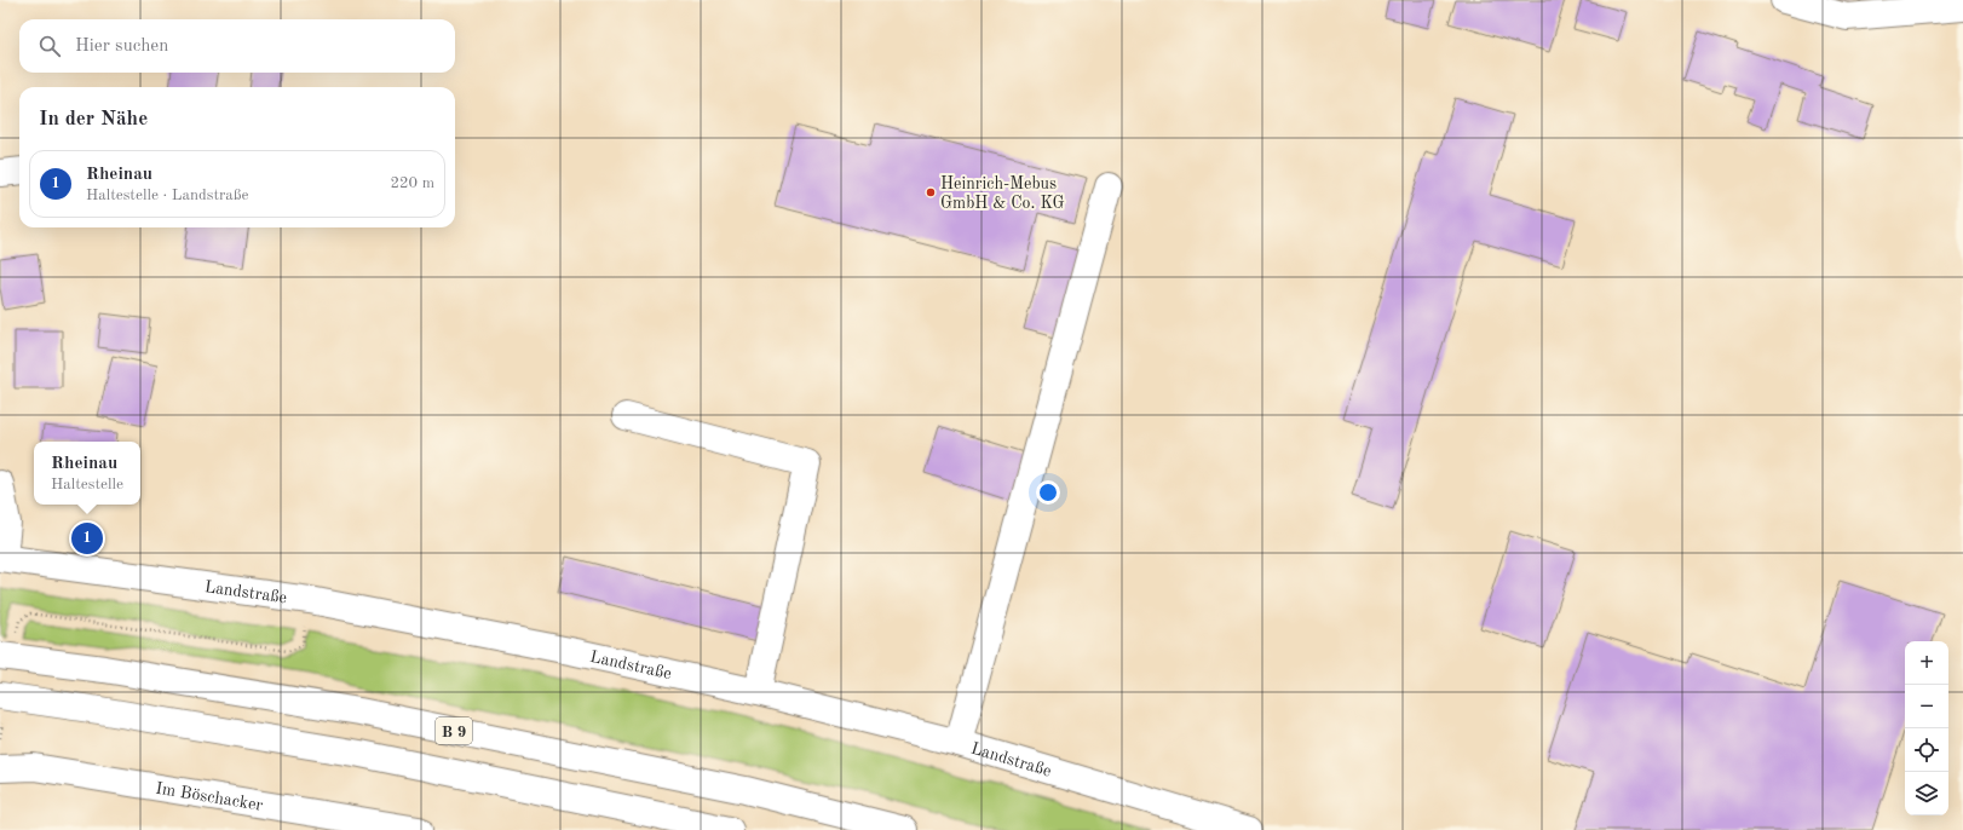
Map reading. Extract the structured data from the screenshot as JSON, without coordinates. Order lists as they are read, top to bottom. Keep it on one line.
{"streets":{"main road":["Landstraße","B 9","Im Böschacker"]},"places":["Heinrich-Mebus GmbH & Co. KG"],"page":{"search":"Hier suchen","heading":"In der Nähe","list":[{"mark":"1","name":"Rheinau","note":"Haltestelle · Landstraße","value":"220 m"}],"popup":["Rheinau","Haltestelle"],"pins":"1","map_buttons":["+","−"]}}
